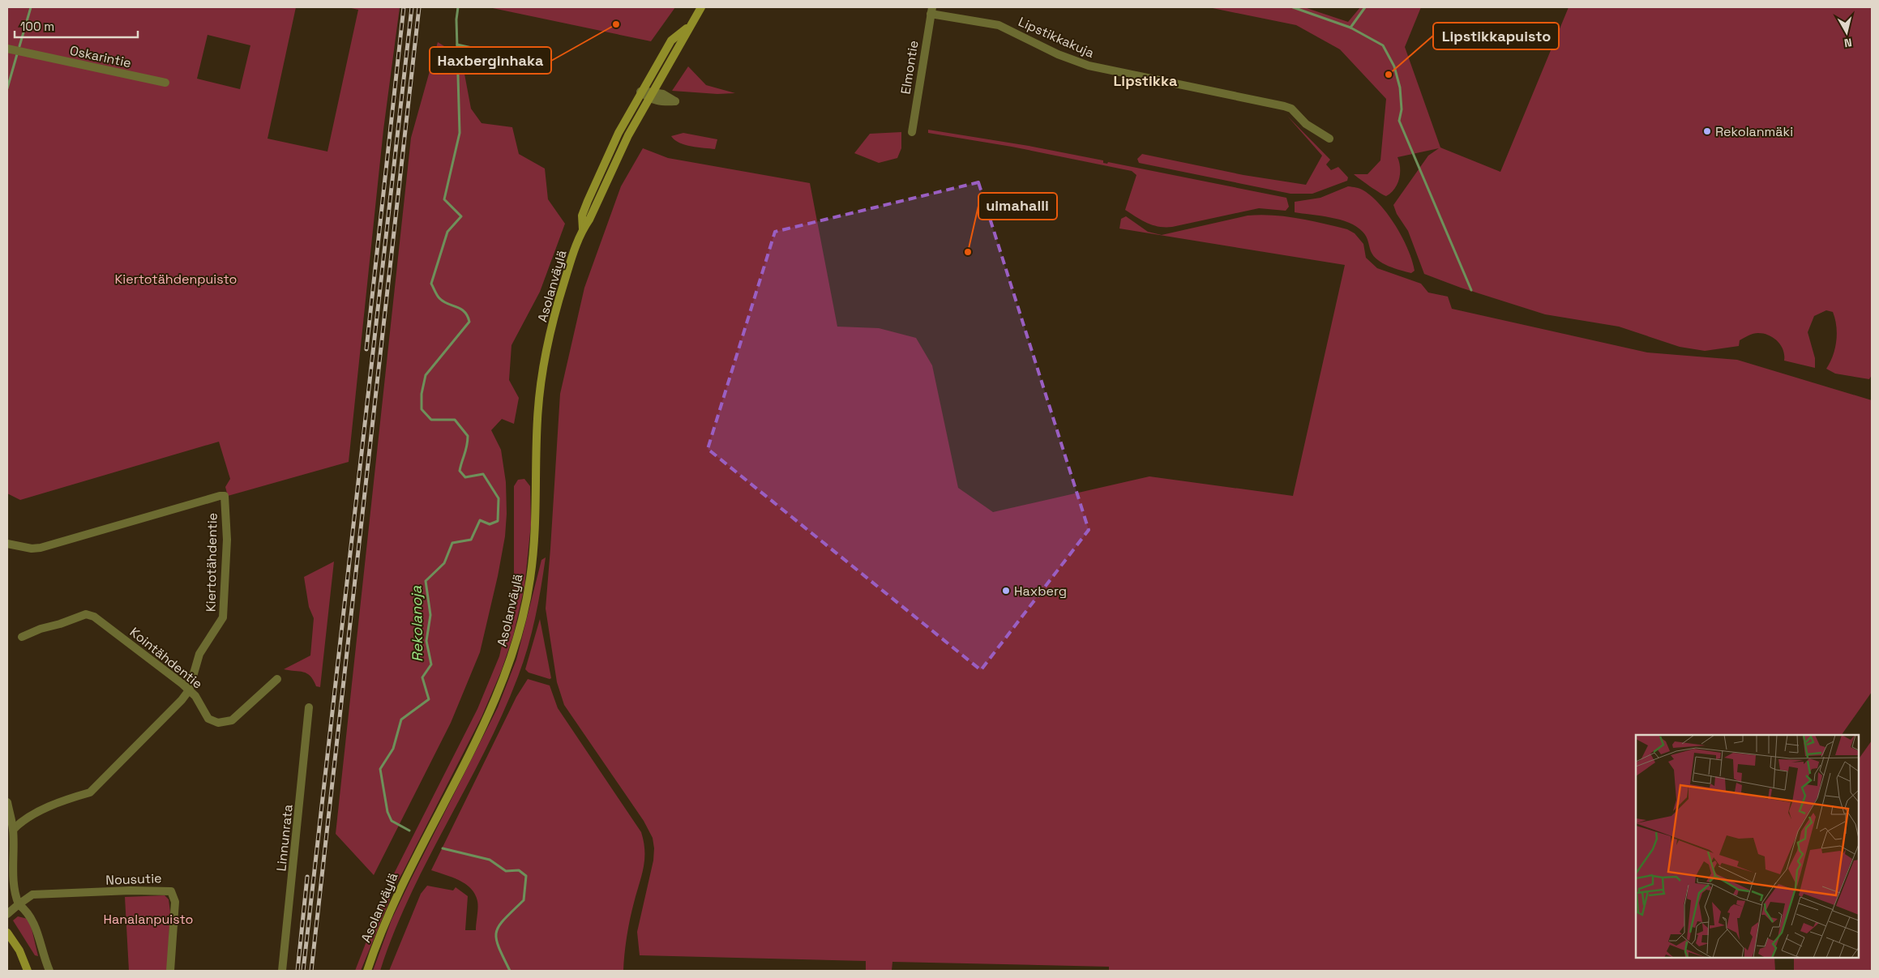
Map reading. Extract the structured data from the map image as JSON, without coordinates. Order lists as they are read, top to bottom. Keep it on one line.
{"streets":{"main road":["Asolanväylä"],"street":["Lipstikkakuja","Oskarintie","Elmontie","Kiertotähdentie","Kointähdentie","Linnunrata","Nousutie"]},"crossings":[["Lipstikkakuja","Elmontie"],["Kiertotähdentie","Kointähdentie"]],"districts":["Lipstikka"],"water":["Rekolanoja"],"parks":["Kiertotähdenpuisto","Hanalanpuisto"],"places":["Haxberginhaka","Lipstikkapuisto","Rekolanmäki","uimahalli","Haxberg"],"scale_bar":"100 m","north":"bottom"}
